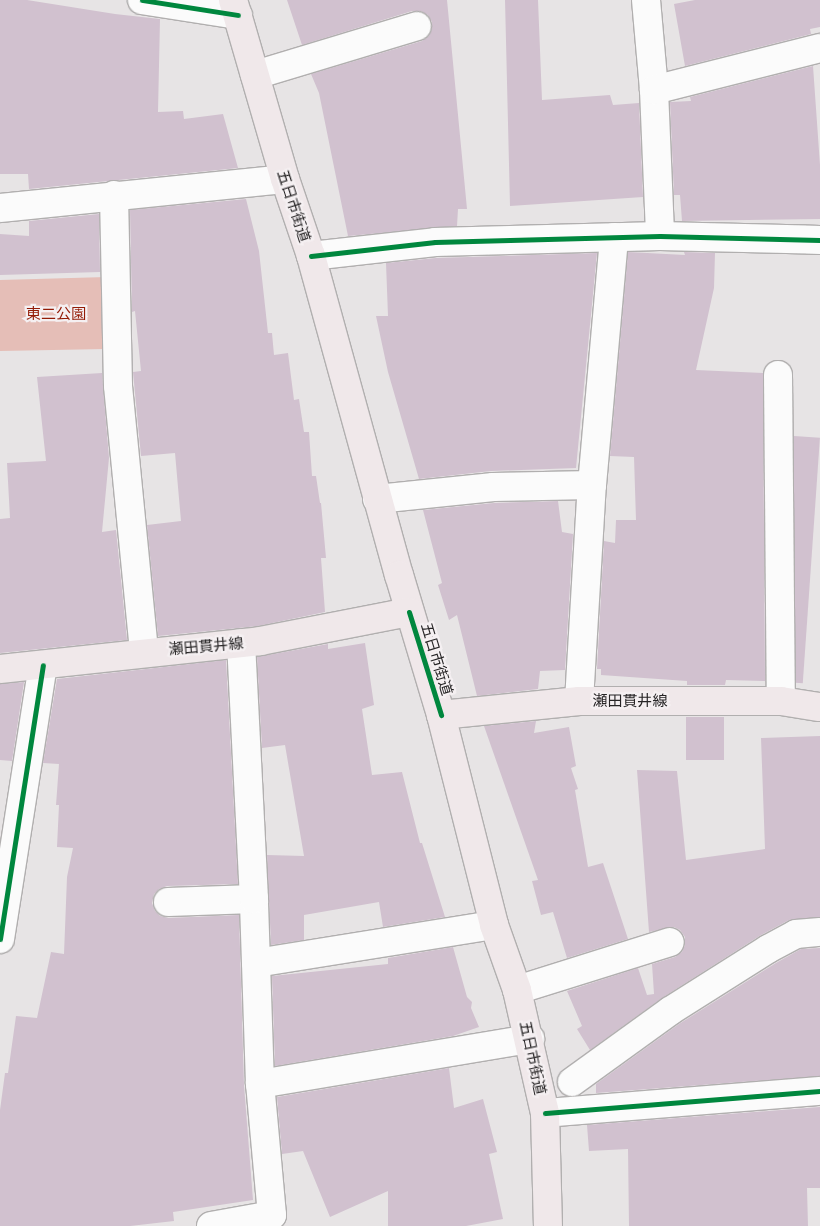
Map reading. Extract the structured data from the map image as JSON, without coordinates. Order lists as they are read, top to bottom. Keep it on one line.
{"streets":{"main road":["五日市街道","瀬田貫井線"]},"crossings":[["五日市街道","瀬田貫井線"]],"parks":["東二公園"]}
